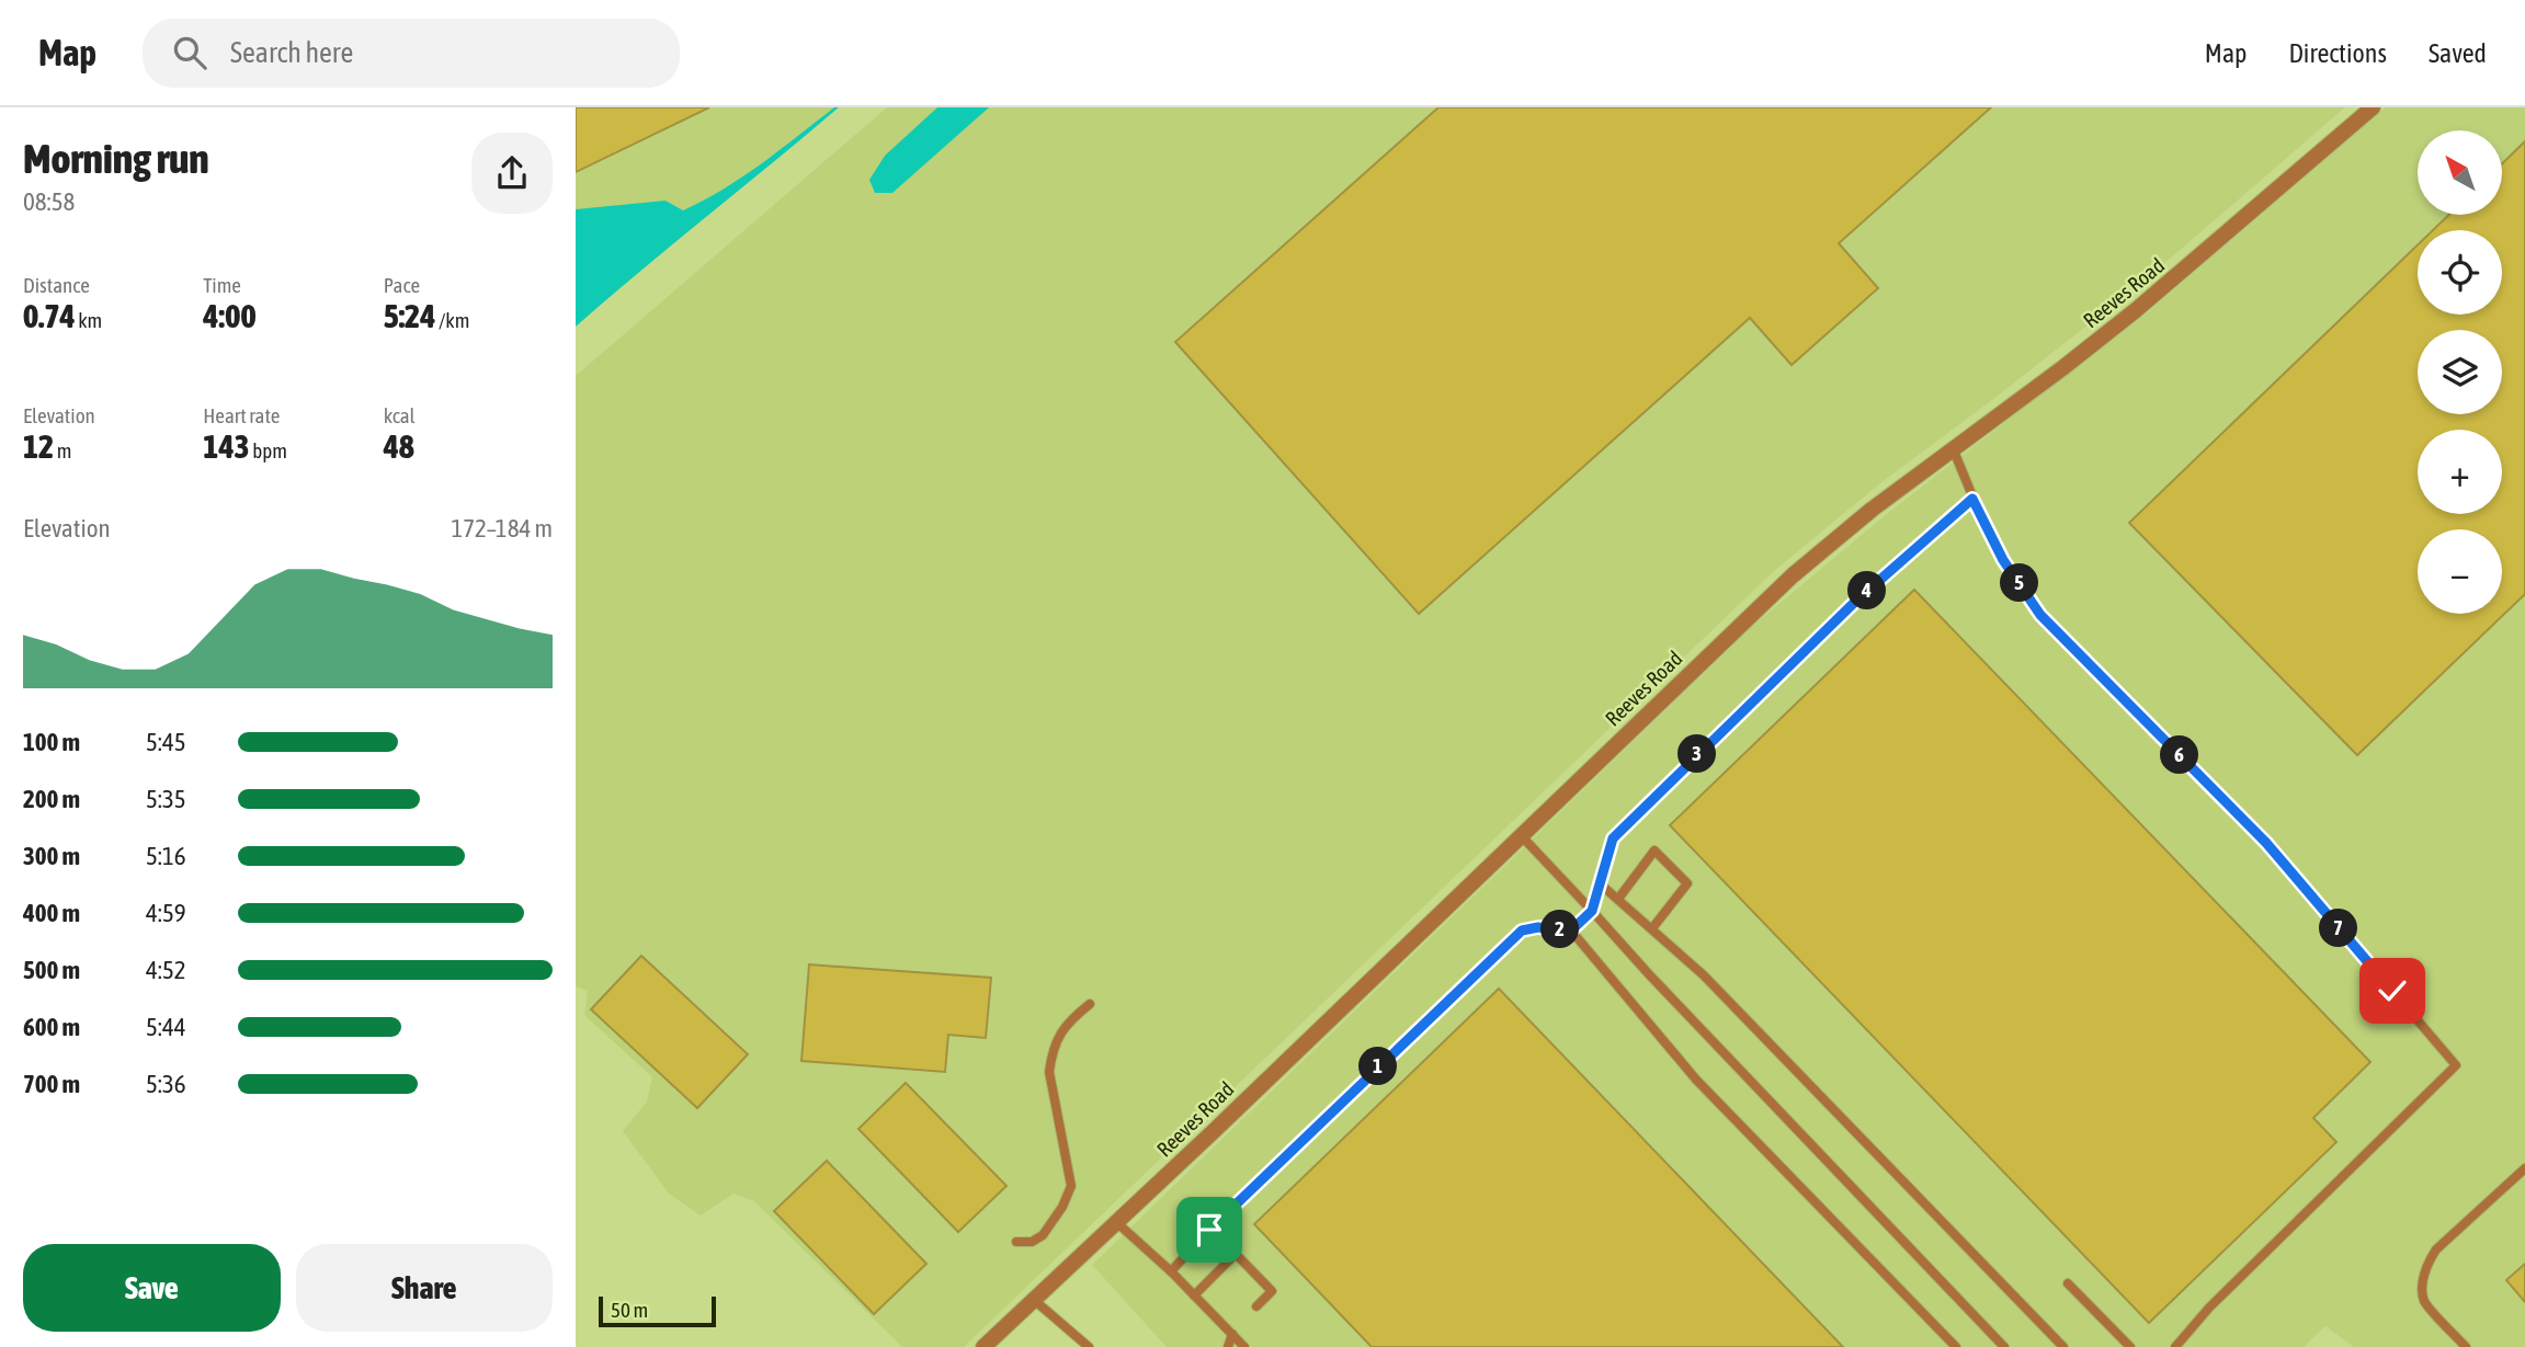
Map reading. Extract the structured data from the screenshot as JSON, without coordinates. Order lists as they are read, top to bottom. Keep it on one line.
{"streets":{"street":["Reeves Road"]},"scale_bar":"50 m","north":"top left","page":{"header":"Map","search":"Search here","nav":["Map","Directions","Saved"],"heading":["Morning run","08:58"],"map_buttons":["+","−"],"stats":[["Distance","0.74 km"],["Time","4:00"],["Pace","5:24 /km"],["Elevation","12 m"],["Heart rate","143 bpm"],["kcal","48"]],"chart":["Elevation","172–184 m"],"pins":["5","4","3","6","7","2","1"],"list":[{"name":"100 m","note":"5:45"},{"name":"200 m","note":"5:35"},{"name":"300 m","note":"5:16"},{"name":"400 m","note":"4:59"},{"name":"500 m","note":"4:52"},{"name":"600 m","note":"5:44"},{"name":"700 m","note":"5:36"}],"buttons":["Save","Share"],"scale":"50 m"}}
